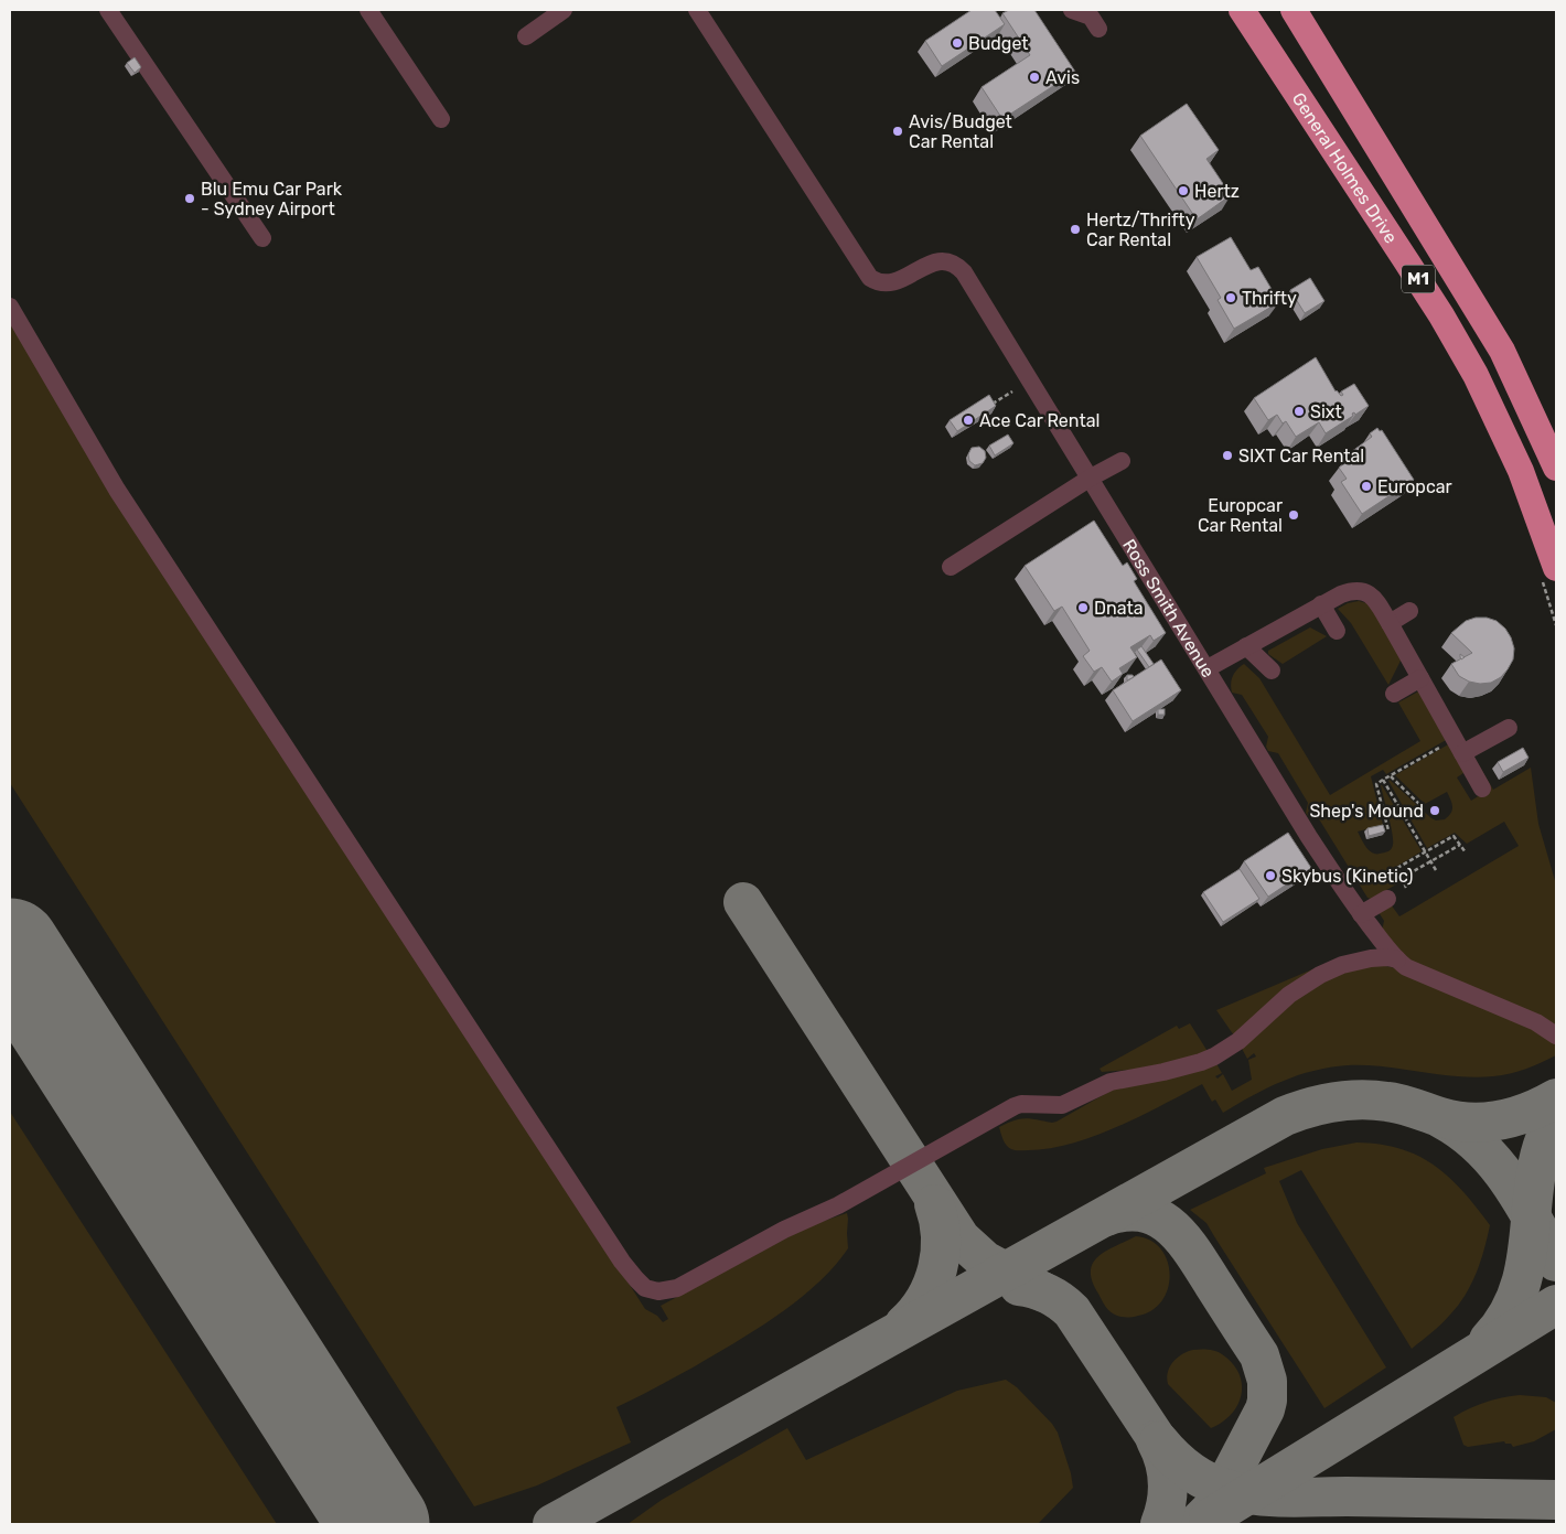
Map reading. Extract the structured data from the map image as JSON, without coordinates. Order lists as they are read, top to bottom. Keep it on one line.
{"streets":{"highway":["General Holmes Drive","M1"],"lane":["Ross Smith Avenue"]},"places":["Budget","Avis","Avis/Budget Car Rental","Hertz","Blu Emu Car Park - Sydney Airport","Hertz/Thrifty Car Rental","Thrifty","Sixt","Ace Car Rental","SIXT Car Rental","Europcar","Europcar Car Rental","Dnata","Shep's Mound","Skybus (Kinetic)"]}
